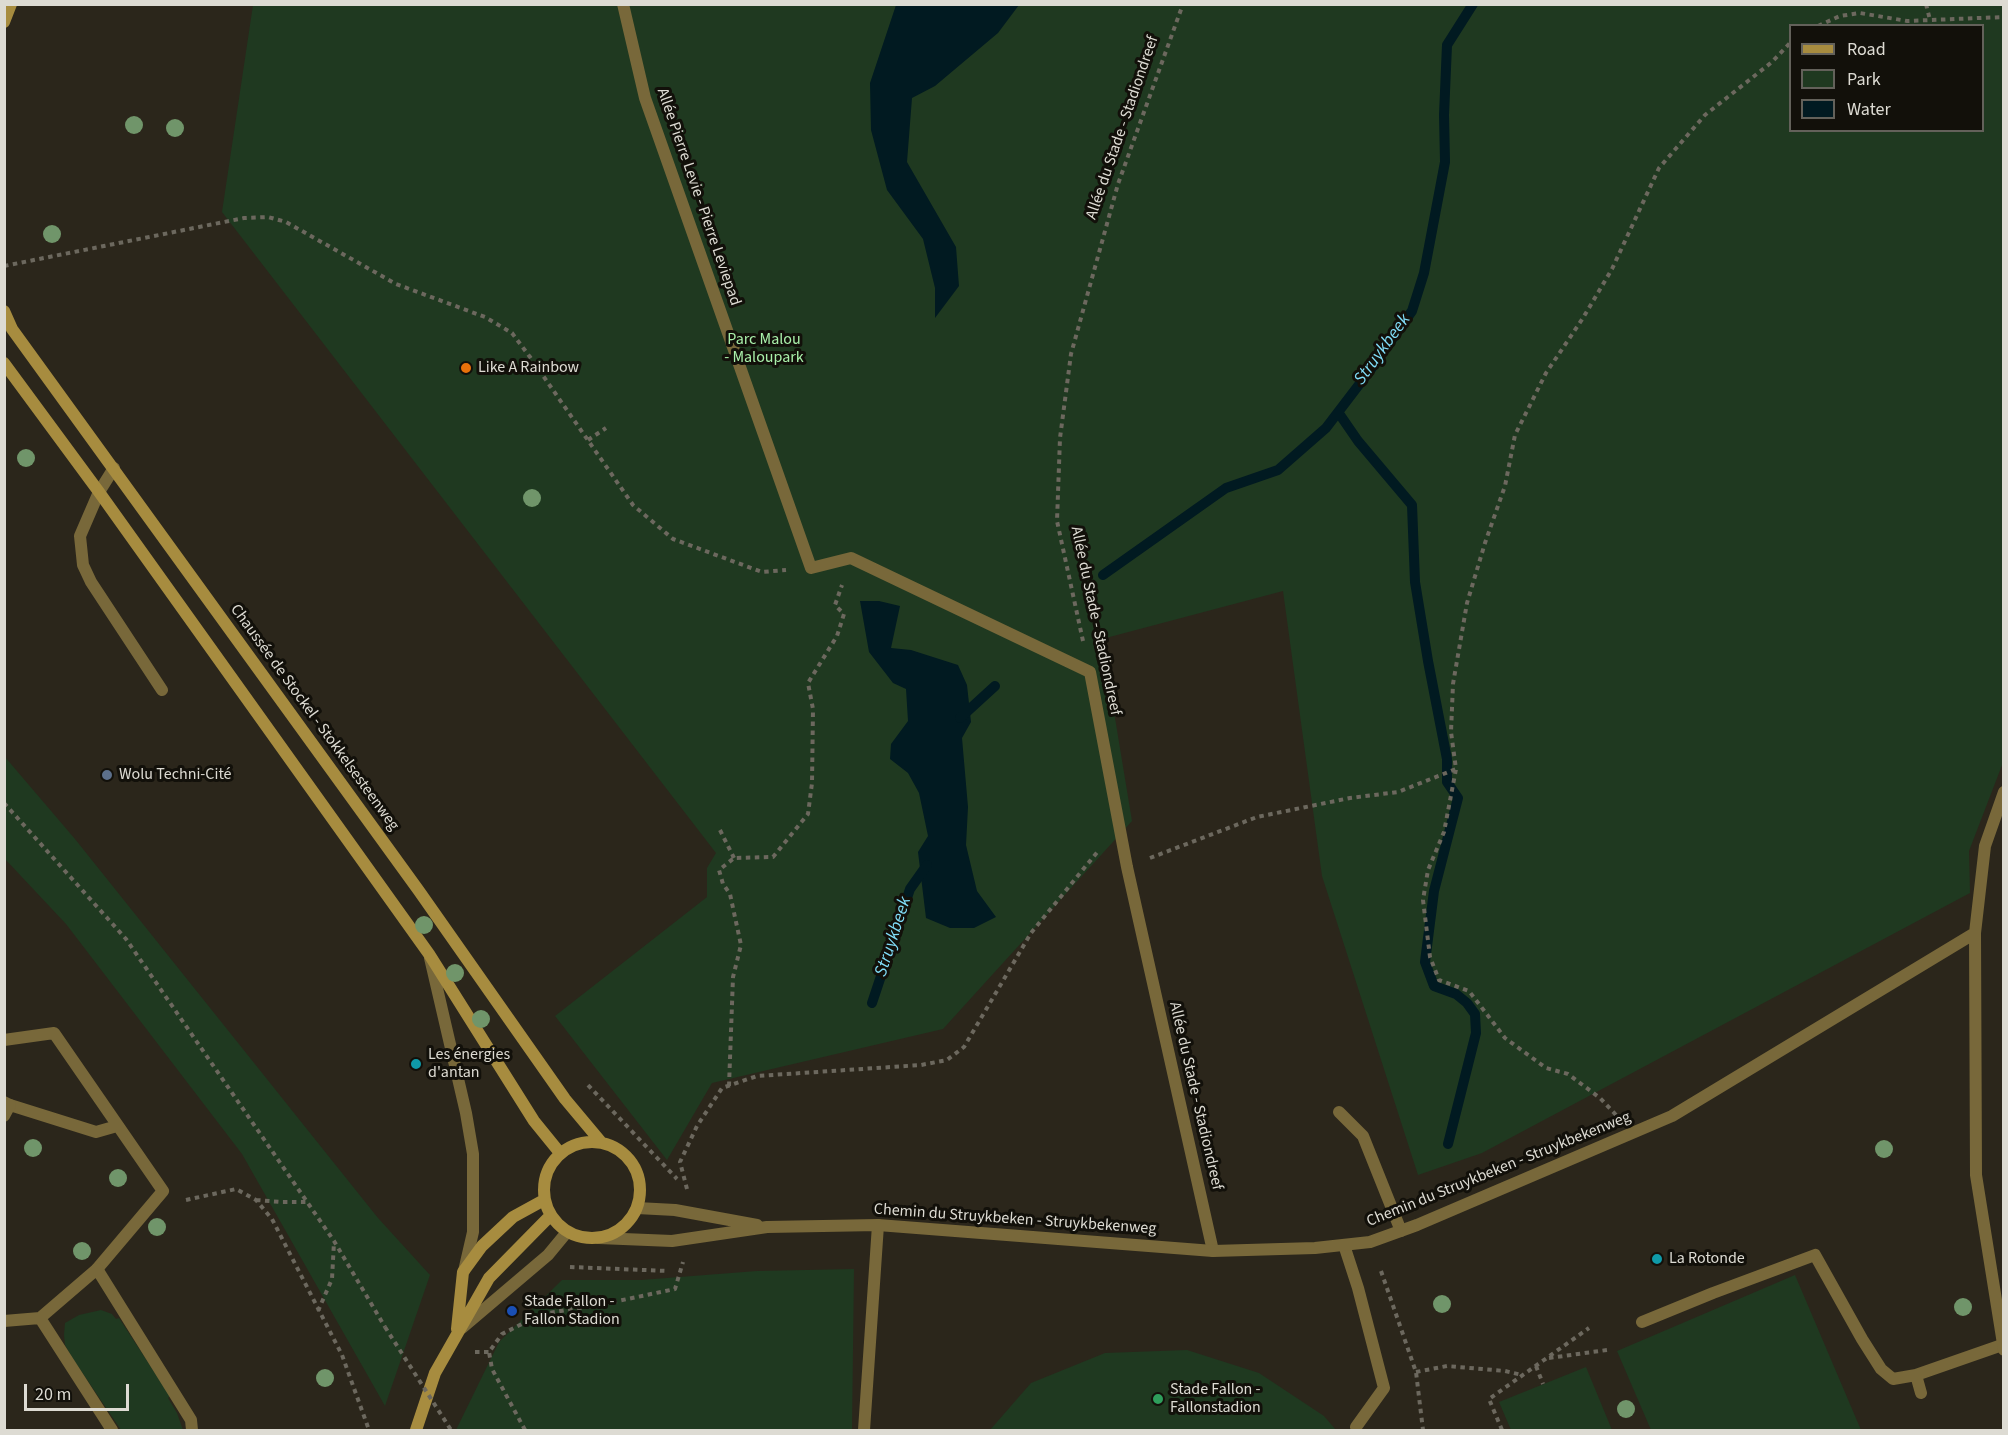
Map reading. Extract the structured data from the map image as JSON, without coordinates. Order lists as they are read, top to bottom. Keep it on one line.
{"streets":{"street":["Allée du Stade - Stadiondreef","Allée Pierre Levie - Pierre Leviepad","Chaussée de Stockel - Stokkelsesteenweg","Chemin du Struykbeken - Struykbekenweg"]},"crossings":[["Allée du Stade - Stadiondreef","Chemin du Struykbeken - Struykbekenweg"],["Chaussée de Stockel - Stokkelsesteenweg","Chemin du Struykbeken - Struykbekenweg"]],"water":["Struykbeek"],"parks":["Parc Malou - Maloupark"],"places":["Like A Rainbow","Wolu Techni-Cité","Les énergies d'antan","La Rotonde","Stade Fallon - Fallon Stadion","Stade Fallon - Fallonstadion"],"legend":["Road","Park","Water"],"scale_bar":"20 m"}
